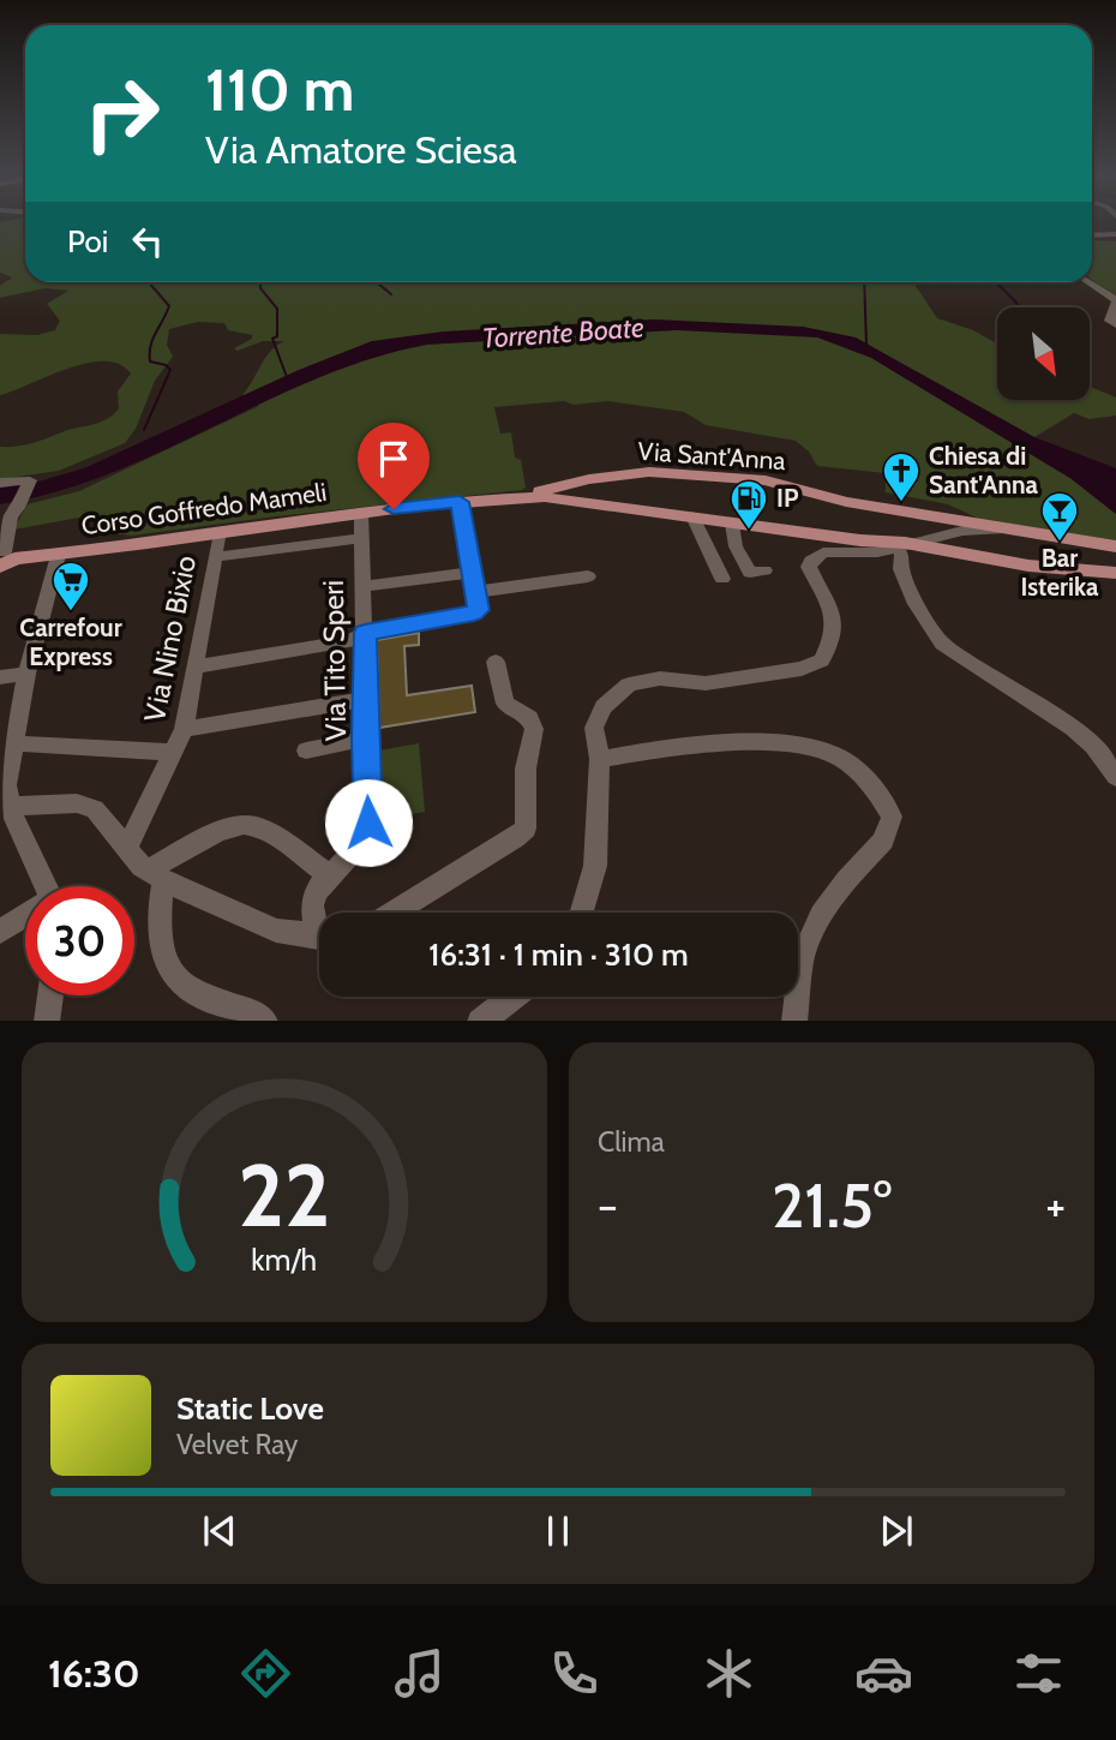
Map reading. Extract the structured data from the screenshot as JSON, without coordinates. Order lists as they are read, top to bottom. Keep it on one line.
{"streets":{"main road":["Via Sant'Anna","Corso Goffredo Mameli"],"street":["Via Nino Bixio","Via Tito Speri"]},"crossings":[["Via Sant'Anna","Corso Goffredo Mameli"],["Corso Goffredo Mameli","Via Nino Bixio"],["Corso Goffredo Mameli","Via Tito Speri"]],"water":["Torrente Boate"],"places":{"church":["Chiesa di Sant'Anna"],"fuel station":["IP"],"bar":["Bar Isterika"],"supermarket":["Carrefour Express"]},"north":"bottom right","page":{"turn":["110 m","Via Amatore Sciesa"],"then":"Poi","limit":"30","trip":"16:31 · 1 min · 310 m","tile":"Clima","heat":["−","21.5°","+"],"song":["Static Love","Velvet Ray"],"tabs":"16:30","gauge":["22","km/h"]}}
